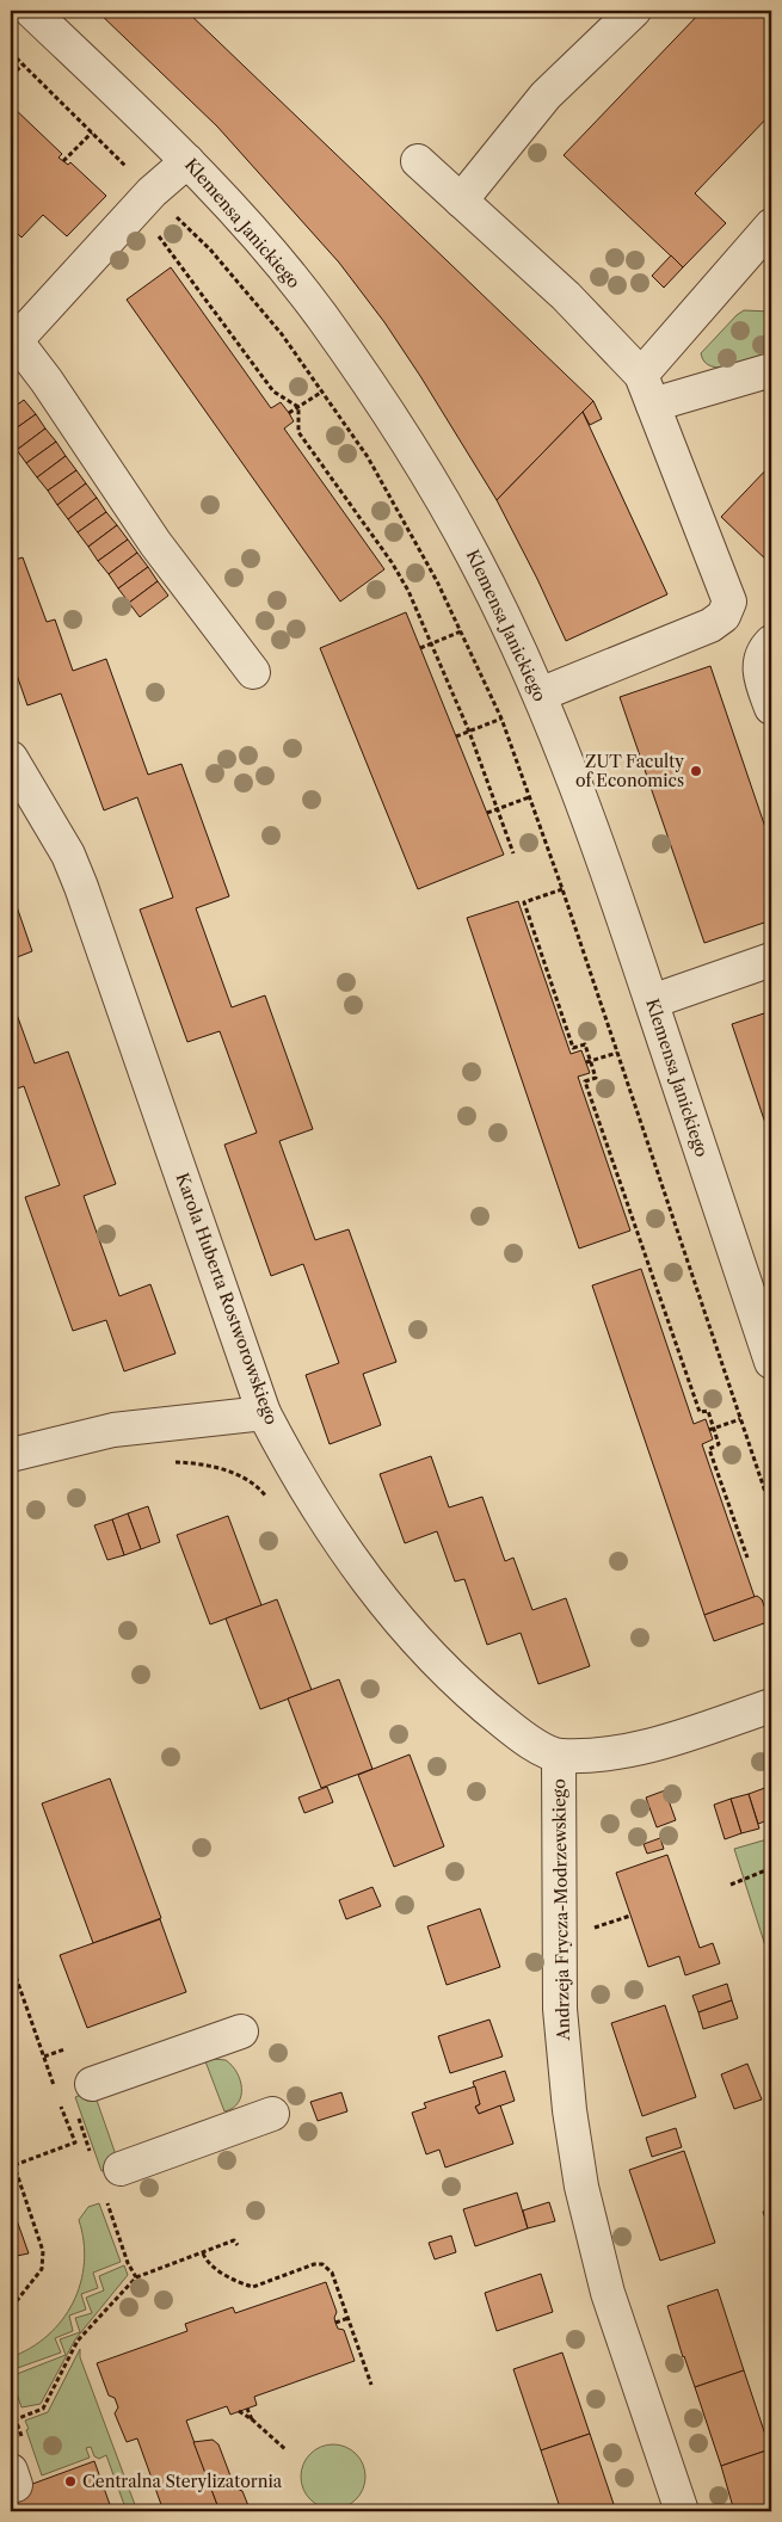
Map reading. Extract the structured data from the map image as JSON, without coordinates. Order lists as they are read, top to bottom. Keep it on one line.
{"streets":{"street":["Klemensa Janickiego","Karola Huberta Rostworowskiego","Andrzeja Frycza-Modrzewskiego"]},"crossings":[["Karola Huberta Rostworowskiego","Andrzeja Frycza-Modrzewskiego"]],"places":["ZUT Faculty of Economics","Centralna Sterylizatornia"]}
